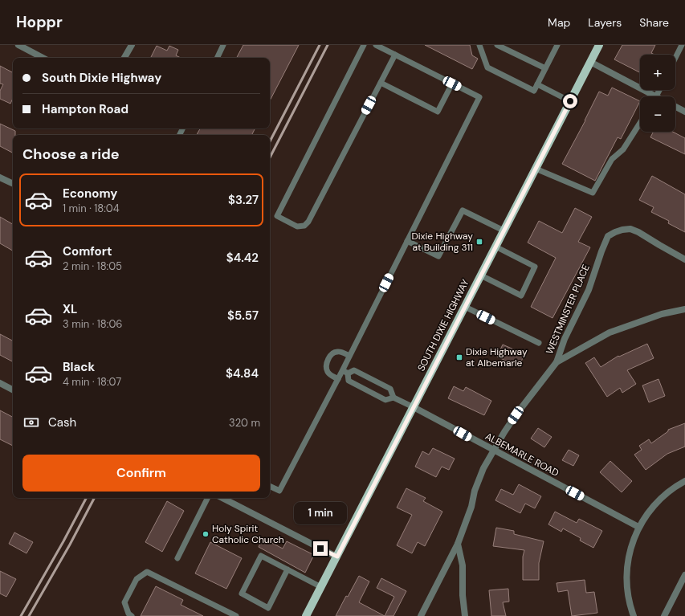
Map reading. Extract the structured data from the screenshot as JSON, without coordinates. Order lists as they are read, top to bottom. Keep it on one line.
{"streets":{"main road":["SOUTH DIXIE HIGHWAY"],"street":["WESTMINSTER PLACE","ALBEMARLE ROAD"]},"crossings":[["SOUTH DIXIE HIGHWAY","ALBEMARLE ROAD"]],"places":{"transit":["Dixie Highway at Building 311","Dixie Highway at Albemarle"],"other":["Holy Spirit Catholic Church"]},"page":{"header":"Hoppr","nav":["Map","Layers","Share"],"map_buttons":["+","−"],"banner":["South Dixie Highway","Hampton Road"],"heading":"Choose a ride","list":[{"name":"Economy","note":"1 min · 18:04","value":"$3.27"},{"name":"Comfort","note":"2 min · 18:05","value":"$4.42"},{"name":"XL","note":"3 min · 18:06","value":"$5.57"},{"name":"Black","note":"4 min · 18:07","value":"$4.84"}],"pay":["Cash","320 m"],"buttons":"Confirm","bubble":"1 min"}}
